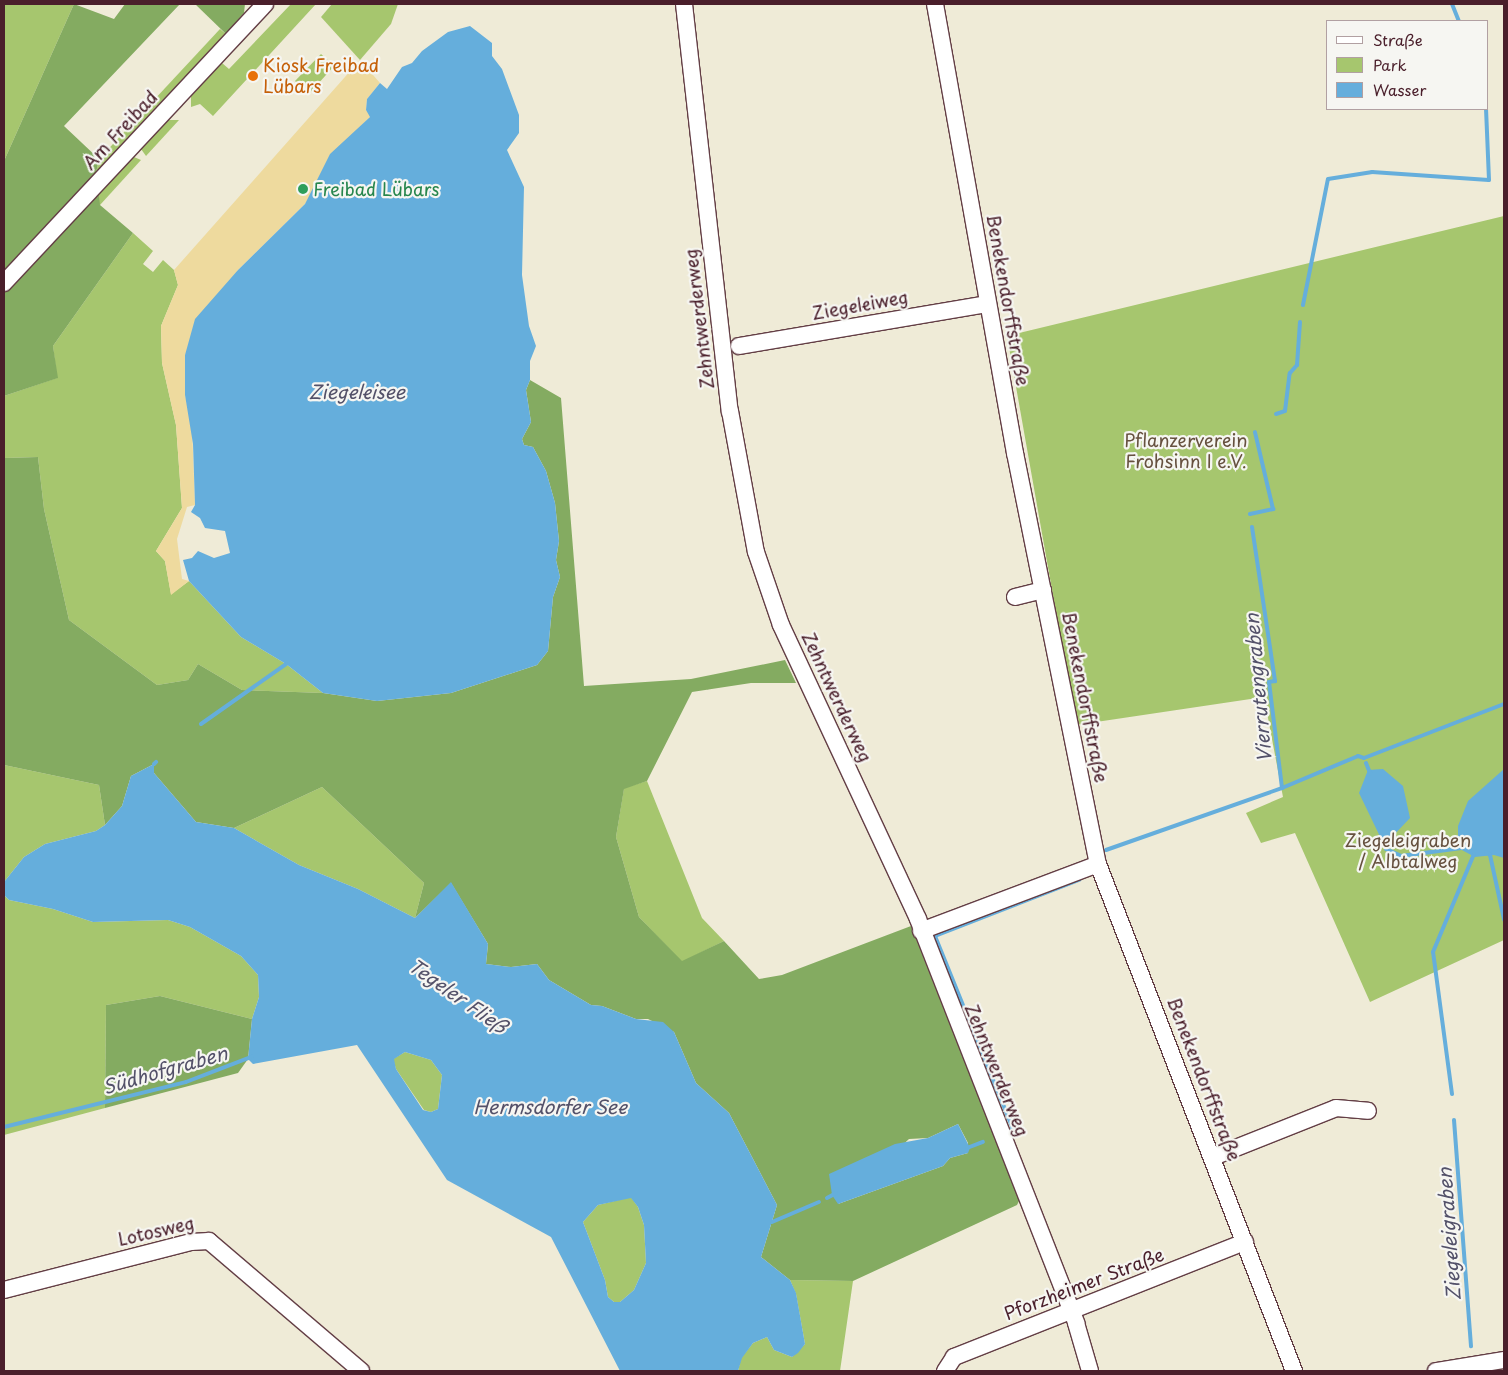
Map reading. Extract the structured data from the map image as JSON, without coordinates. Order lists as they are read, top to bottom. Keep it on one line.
{"streets":{"street":["Am Freibad","Benekendorffstraße","Ziegeleiweg","Zehntwerderweg","Lotosweg","Pforzheimer Straße"]},"crossings":[["Benekendorffstraße","Ziegeleiweg"],["Benekendorffstraße","Pforzheimer Straße"],["Zehntwerderweg","Pforzheimer Straße"]],"water":["Ziegeleisee","Vierrutengraben","Tegeler Fließ","Südhofgraben","Hermsdorfer See","Ziegeleigraben"],"parks":["Pflanzerverein Frohsinn I e.V.","Ziegeleigraben / Albtalweg"],"places":["Kiosk Freibad Lübars","Freibad Lübars"],"legend":["Straße","Park","Wasser"]}
